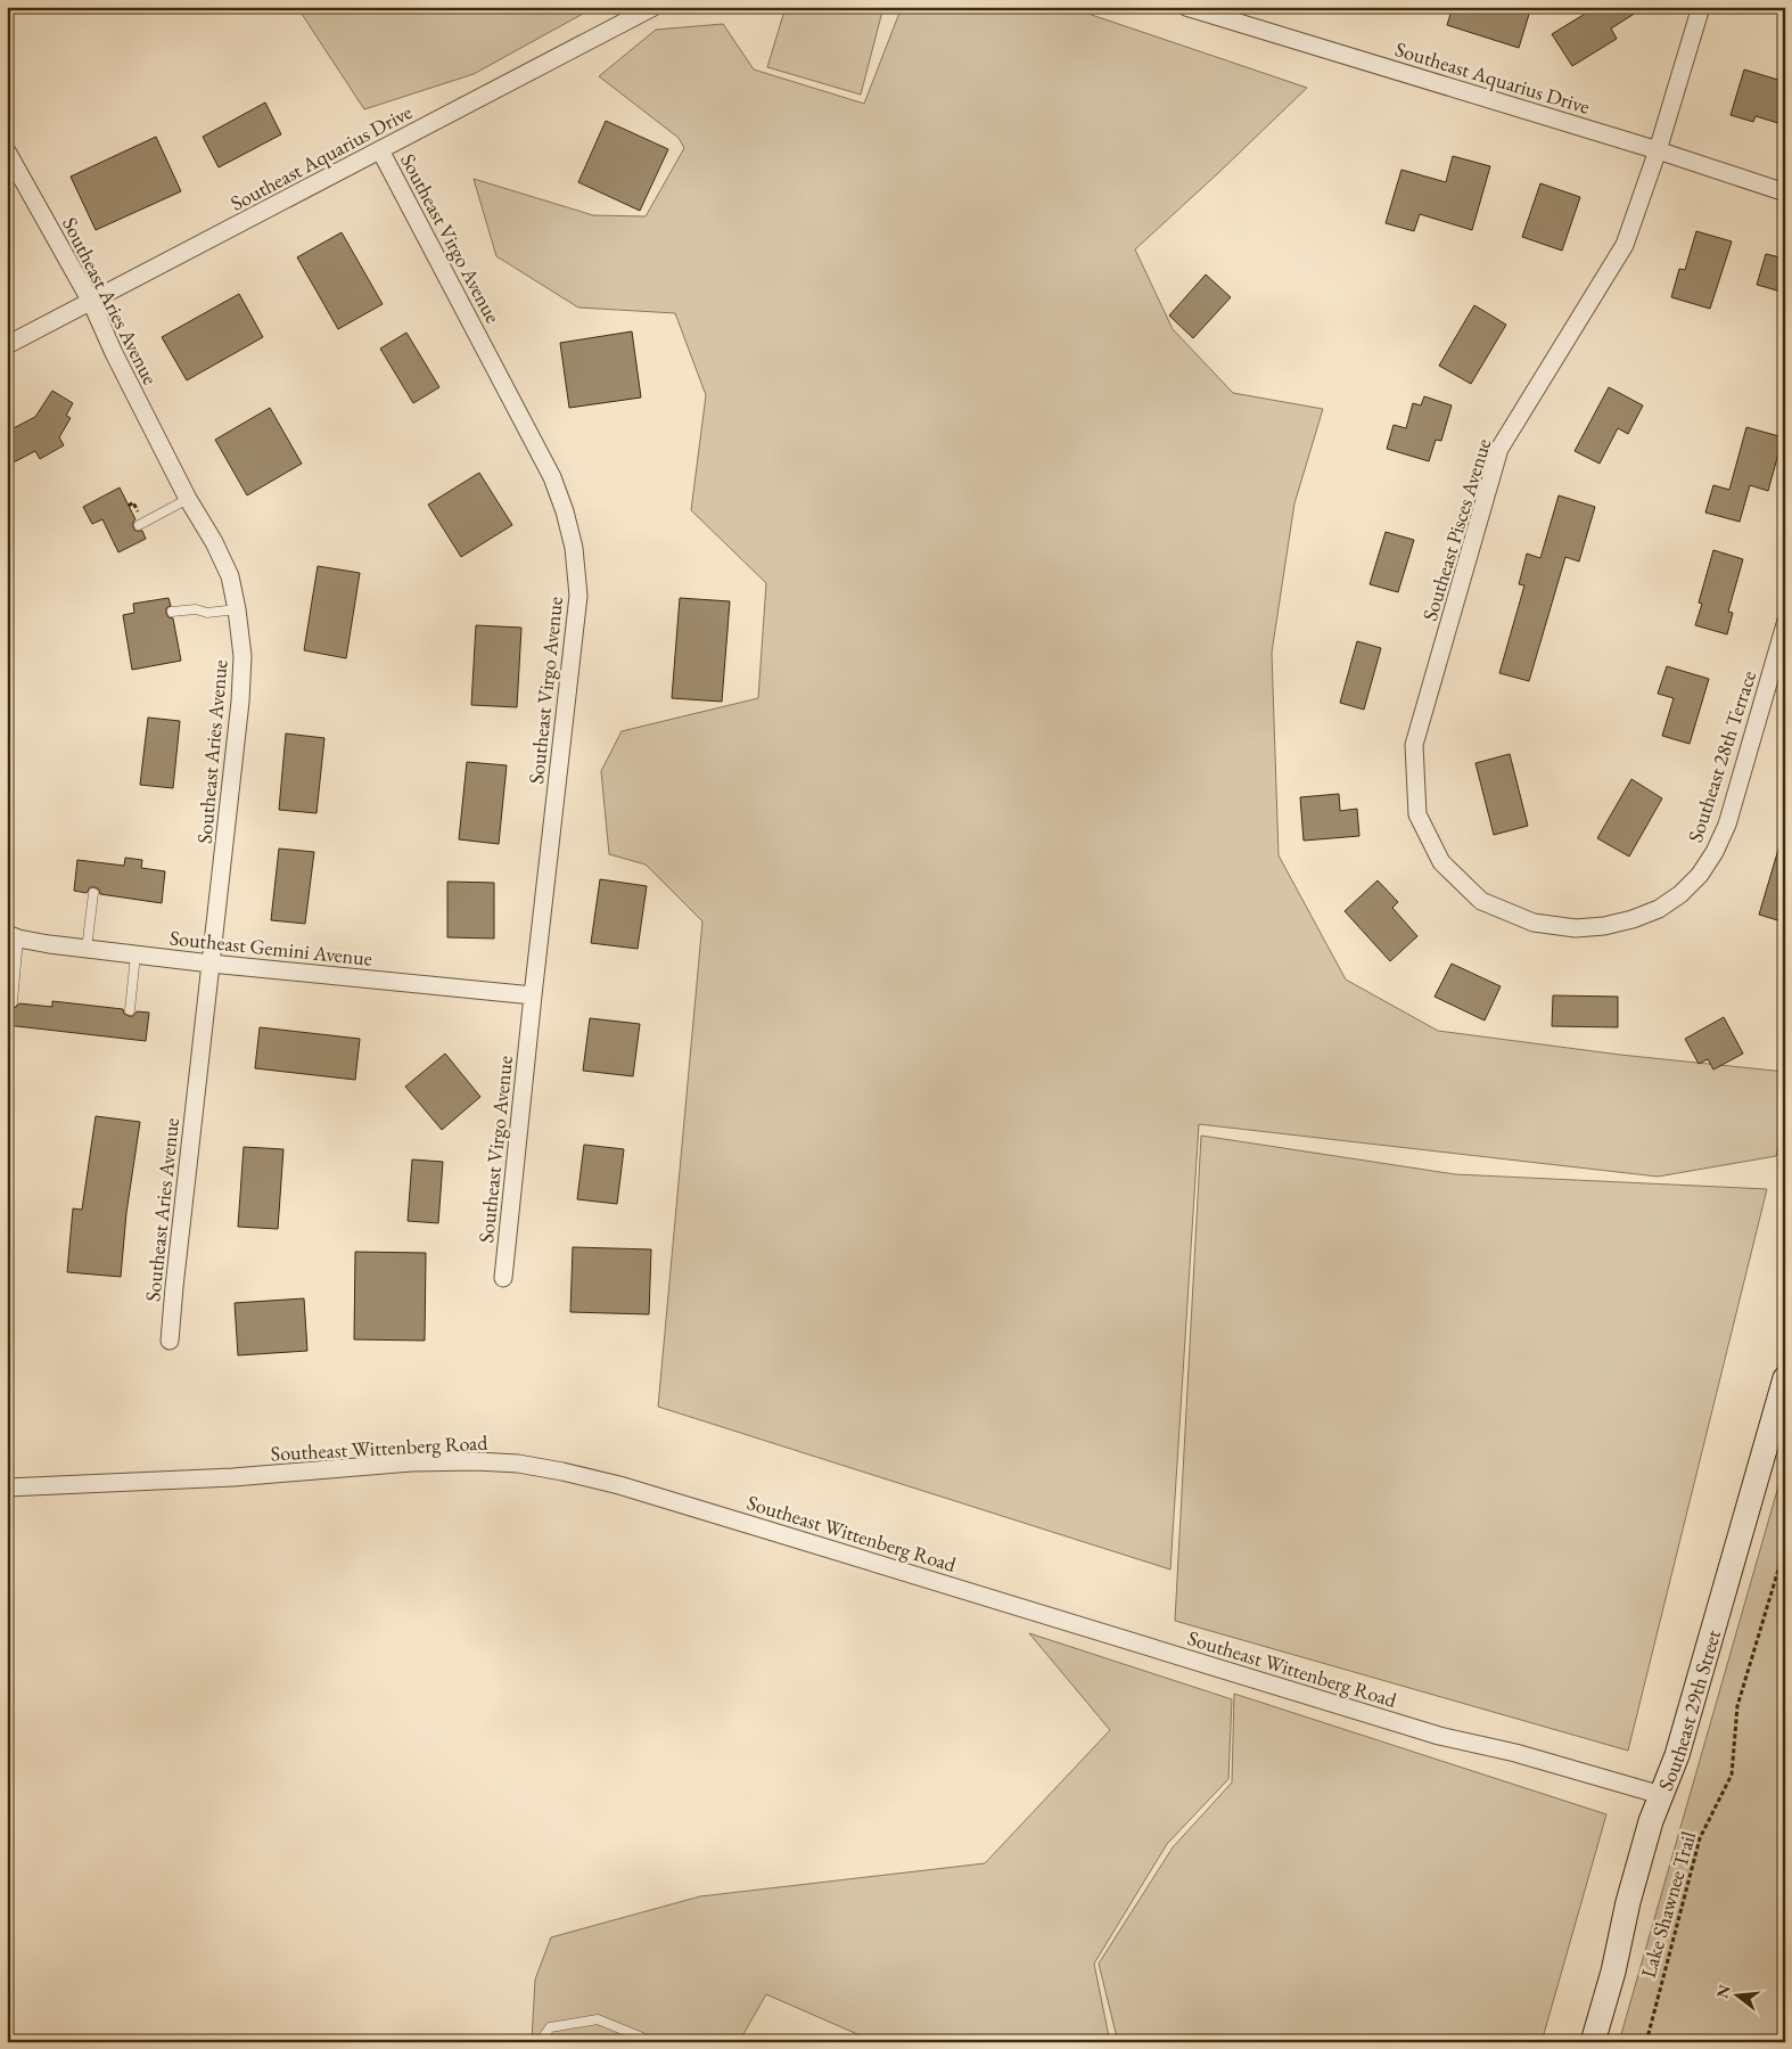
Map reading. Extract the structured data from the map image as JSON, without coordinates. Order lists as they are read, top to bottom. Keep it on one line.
{"streets":{"main road":["Southeast 29th Street"],"street":["Southeast Aquarius Drive","Southeast Virgo Avenue","Southeast Aries Avenue","Southeast Pisces Avenue","Southeast 28th Terrace","Southeast Gemini Avenue","Southeast Wittenberg Road"],"path":["Lake Shawnee Trail"]},"crossings":[["Southeast Aquarius Drive","Southeast Virgo Avenue"],["Southeast Aquarius Drive","Southeast Aries Avenue"],["Southeast Aquarius Drive","Southeast Pisces Avenue"],["Southeast Virgo Avenue","Southeast Gemini Avenue"],["Southeast Aries Avenue","Southeast Gemini Avenue"],["Southeast Pisces Avenue","Southeast 28th Terrace"],["Southeast Wittenberg Road","Southeast 29th Street"]],"north":"left"}
